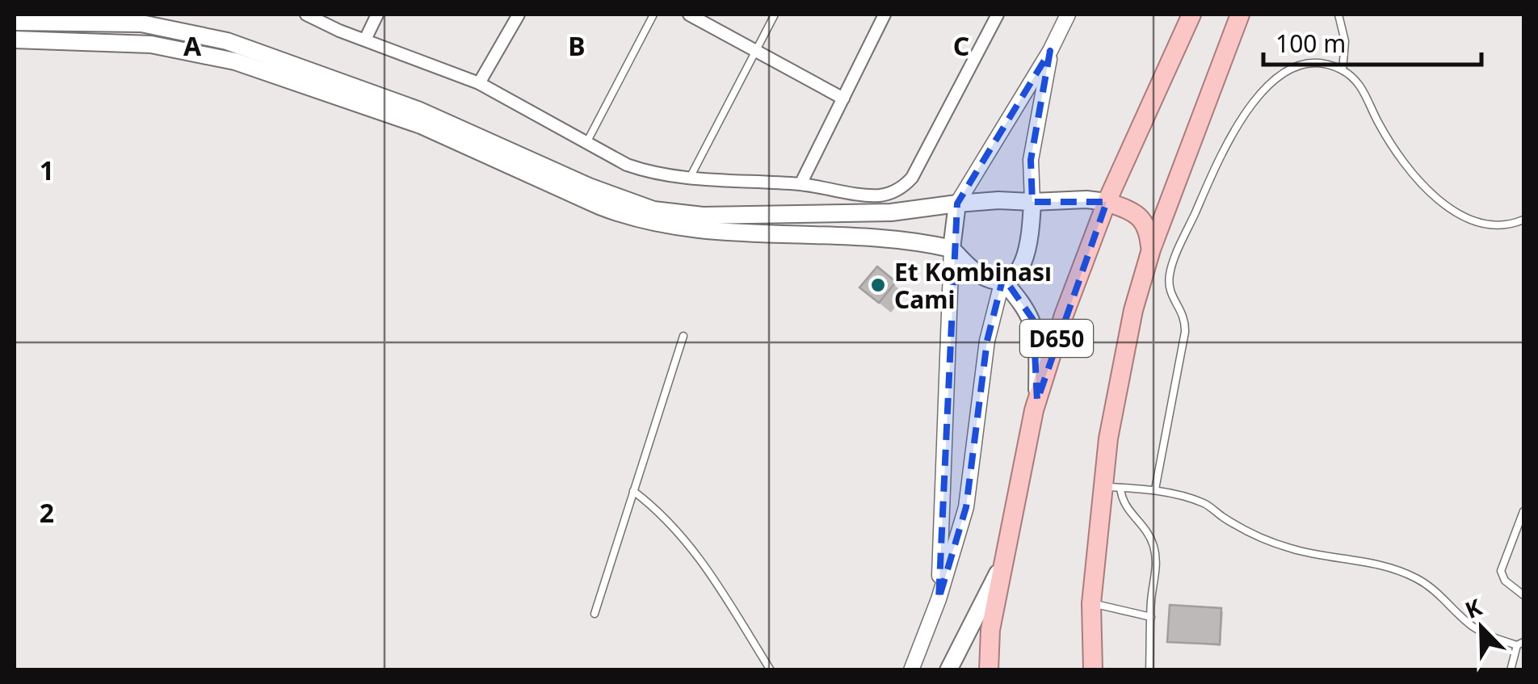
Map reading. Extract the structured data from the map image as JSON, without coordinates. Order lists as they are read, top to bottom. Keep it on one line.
{"streets":{"highway":["D650"]},"places":["Et Kombinası Cami"],"scale_bar":"100 m","north":"top left","grid":{"columns":["A","B","C"],"rows":["1","2"]}}
